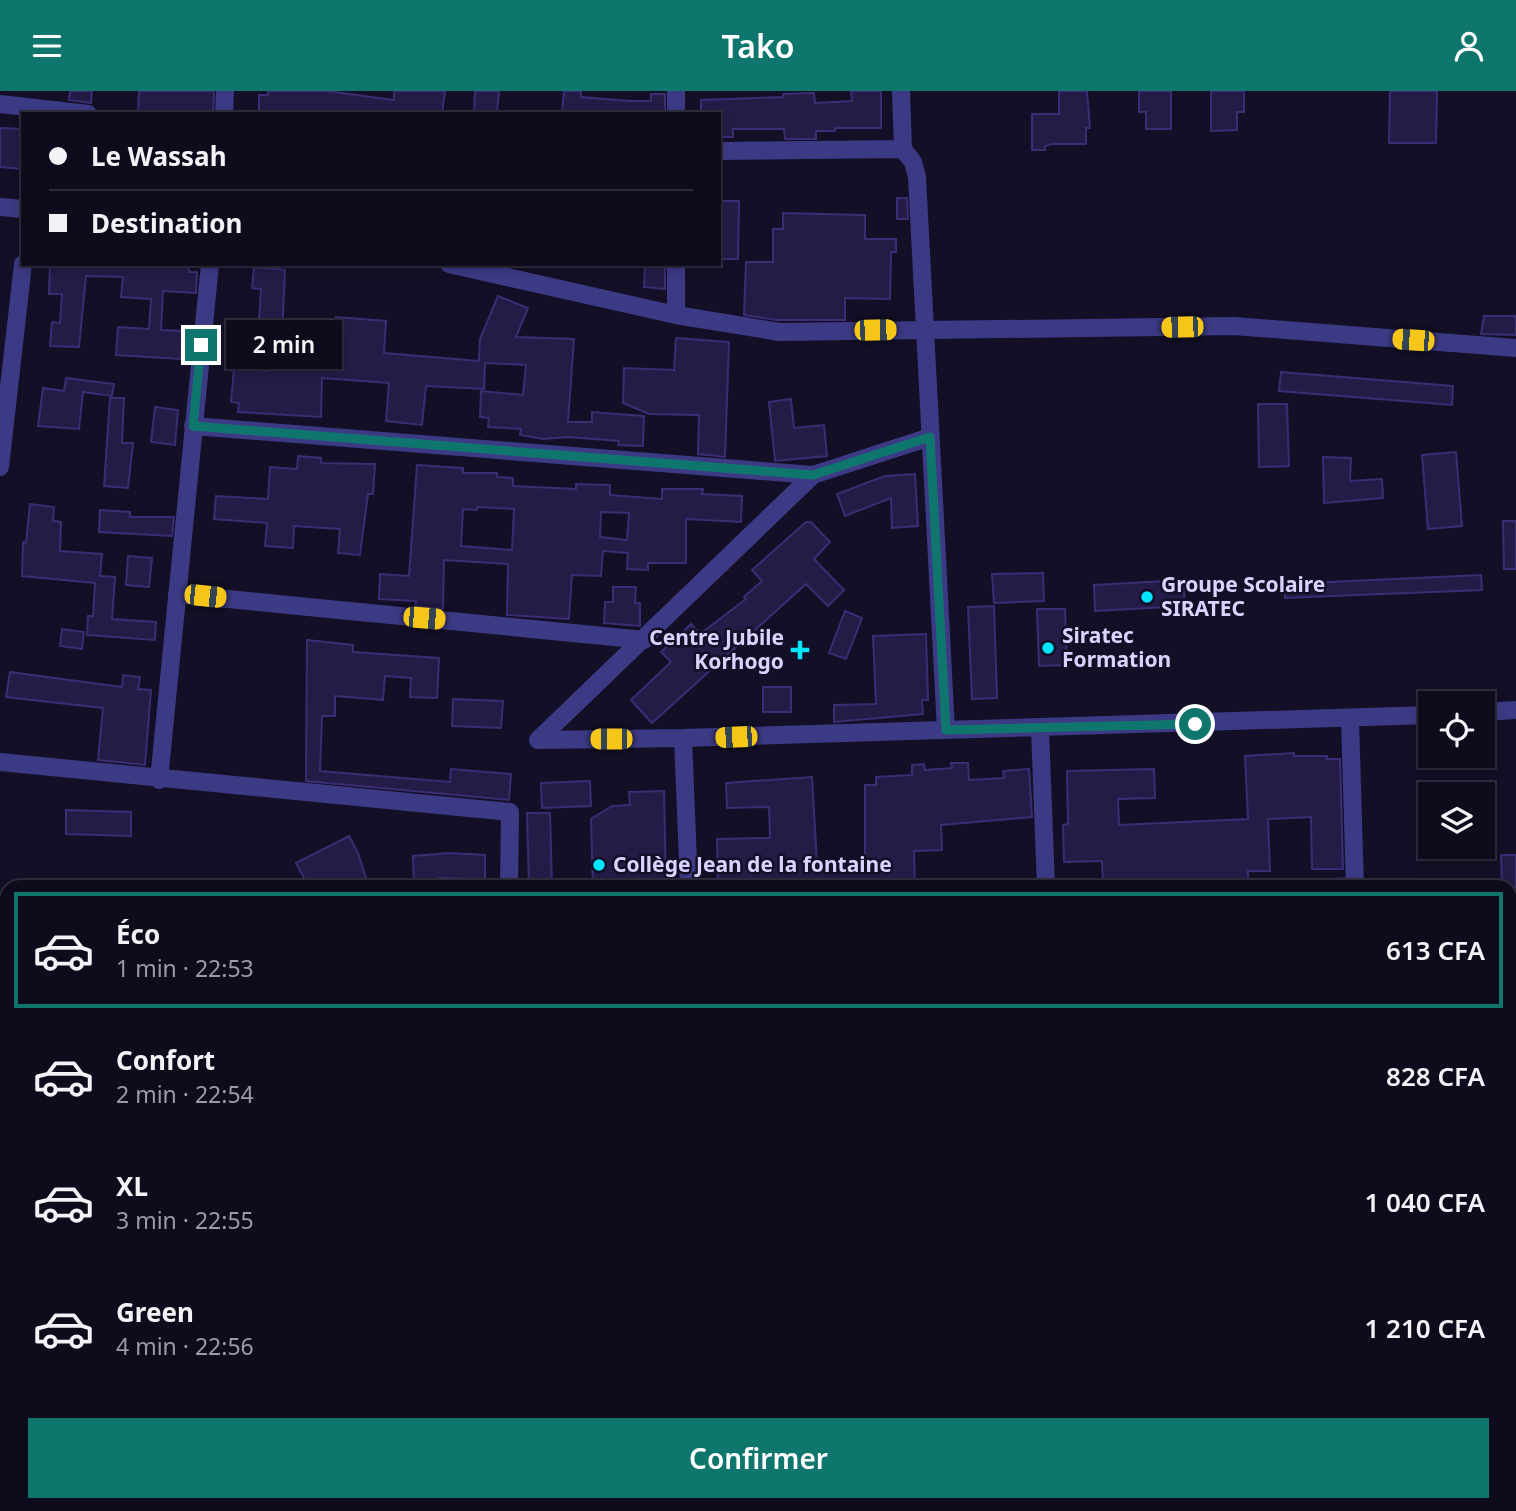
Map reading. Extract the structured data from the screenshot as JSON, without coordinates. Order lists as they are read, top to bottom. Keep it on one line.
{"places":{"other":["Groupe Scolaire SIRATEC","Siratec Formation","Collège Jean de la fontaine"],"health":["Centre Jubile Korhogo"]},"page":{"header":"Tako","banner":["Le Wassah","Destination"],"bubble":"2 min","list":[{"name":"Éco","note":"1 min · 22:53","value":"613 CFA"},{"name":"Confort","note":"2 min · 22:54","value":"828 CFA"},{"name":"XL","note":"3 min · 22:55","value":"1 040 CFA"},{"name":"Green","note":"4 min · 22:56","value":"1 210 CFA"}],"buttons":"Confirmer"}}
